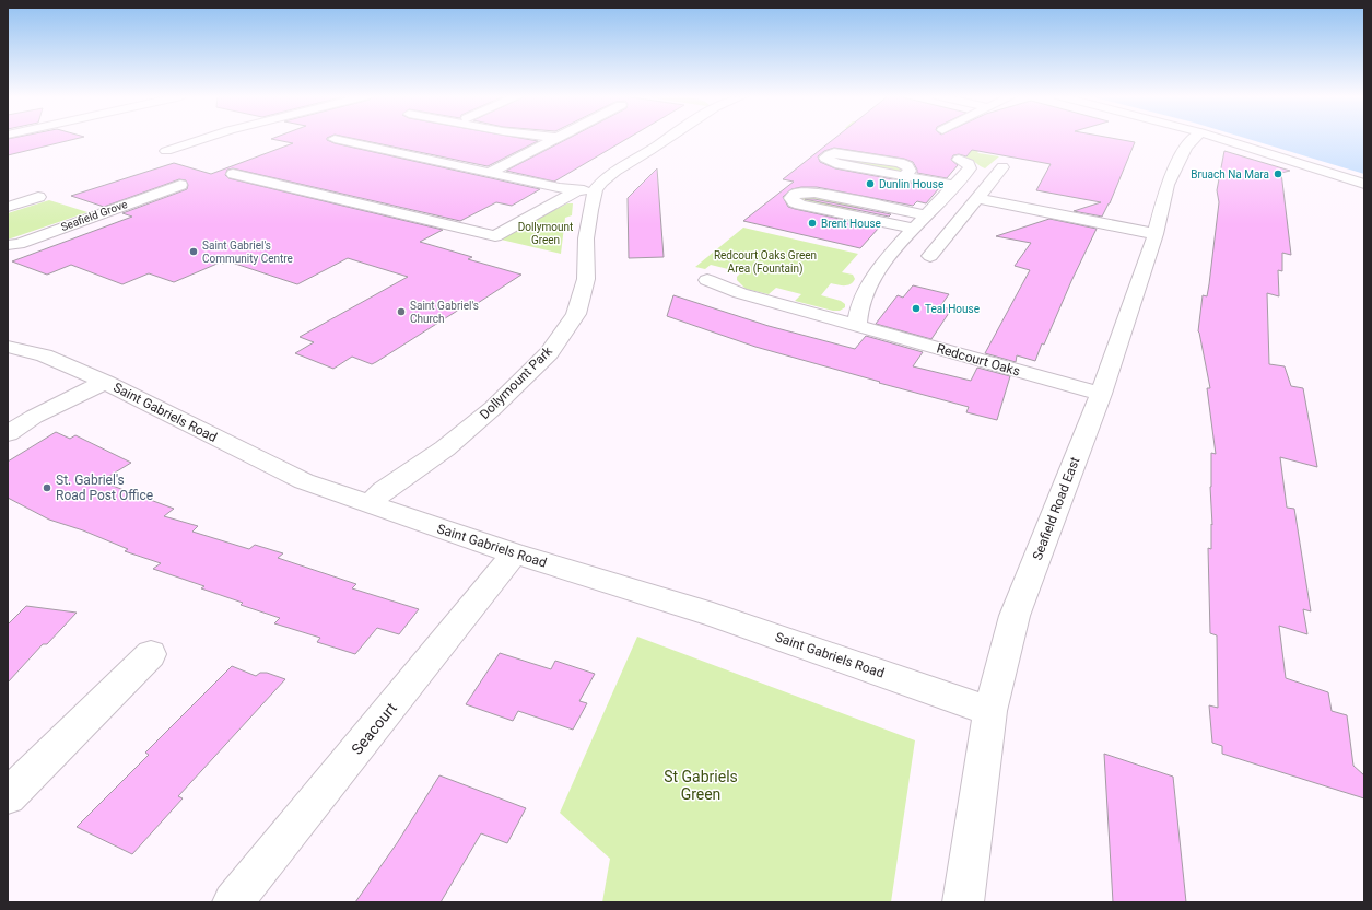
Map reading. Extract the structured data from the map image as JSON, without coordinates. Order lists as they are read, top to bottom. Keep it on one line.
{"streets":{"street":["Seafield Grove","Redcourt Oaks","Dollymount Park","Saint Gabriels Road","Seafield Road East","Seacourt"]},"crossings":[["Redcourt Oaks","Seafield Road East"],["Dollymount Park","Saint Gabriels Road"],["Saint Gabriels Road","Seafield Road East"],["Saint Gabriels Road","Seacourt"]],"parks":["Dollymount Green","Redcourt Oaks Green Area (Fountain)","St Gabriels Green"],"places":["Bruach Na Mara","Dunlin House","Brent House","Saint Gabriel's Community Centre","Teal House","Saint Gabriel's Church","St. Gabriel's Road Post Office"]}
